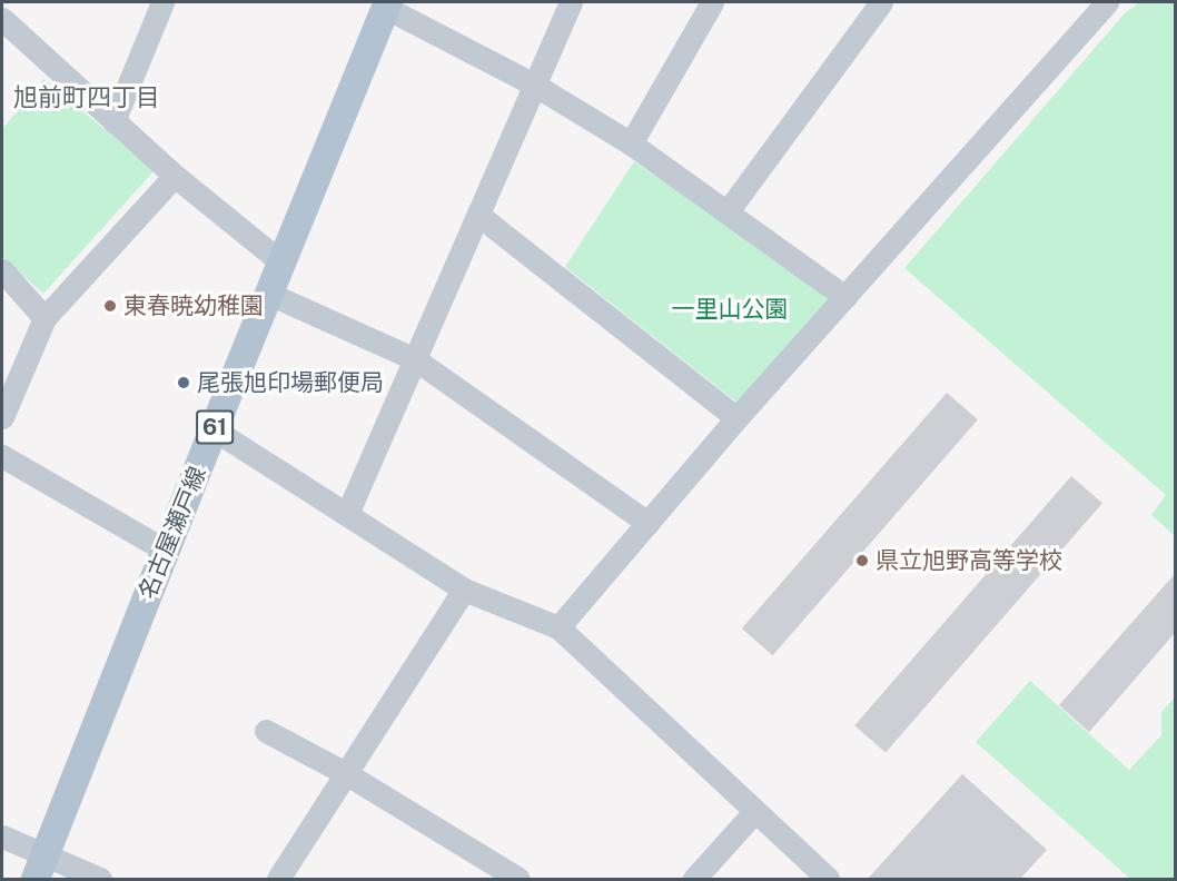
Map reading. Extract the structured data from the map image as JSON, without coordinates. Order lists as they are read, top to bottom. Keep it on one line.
{"streets":{"main road":["61","名古屋瀬戸線"]},"districts":["旭前町四丁目"],"parks":["一里山公園"],"places":["東春暁幼稚園","尾張旭印場郵便局","県立旭野高等学校"]}
